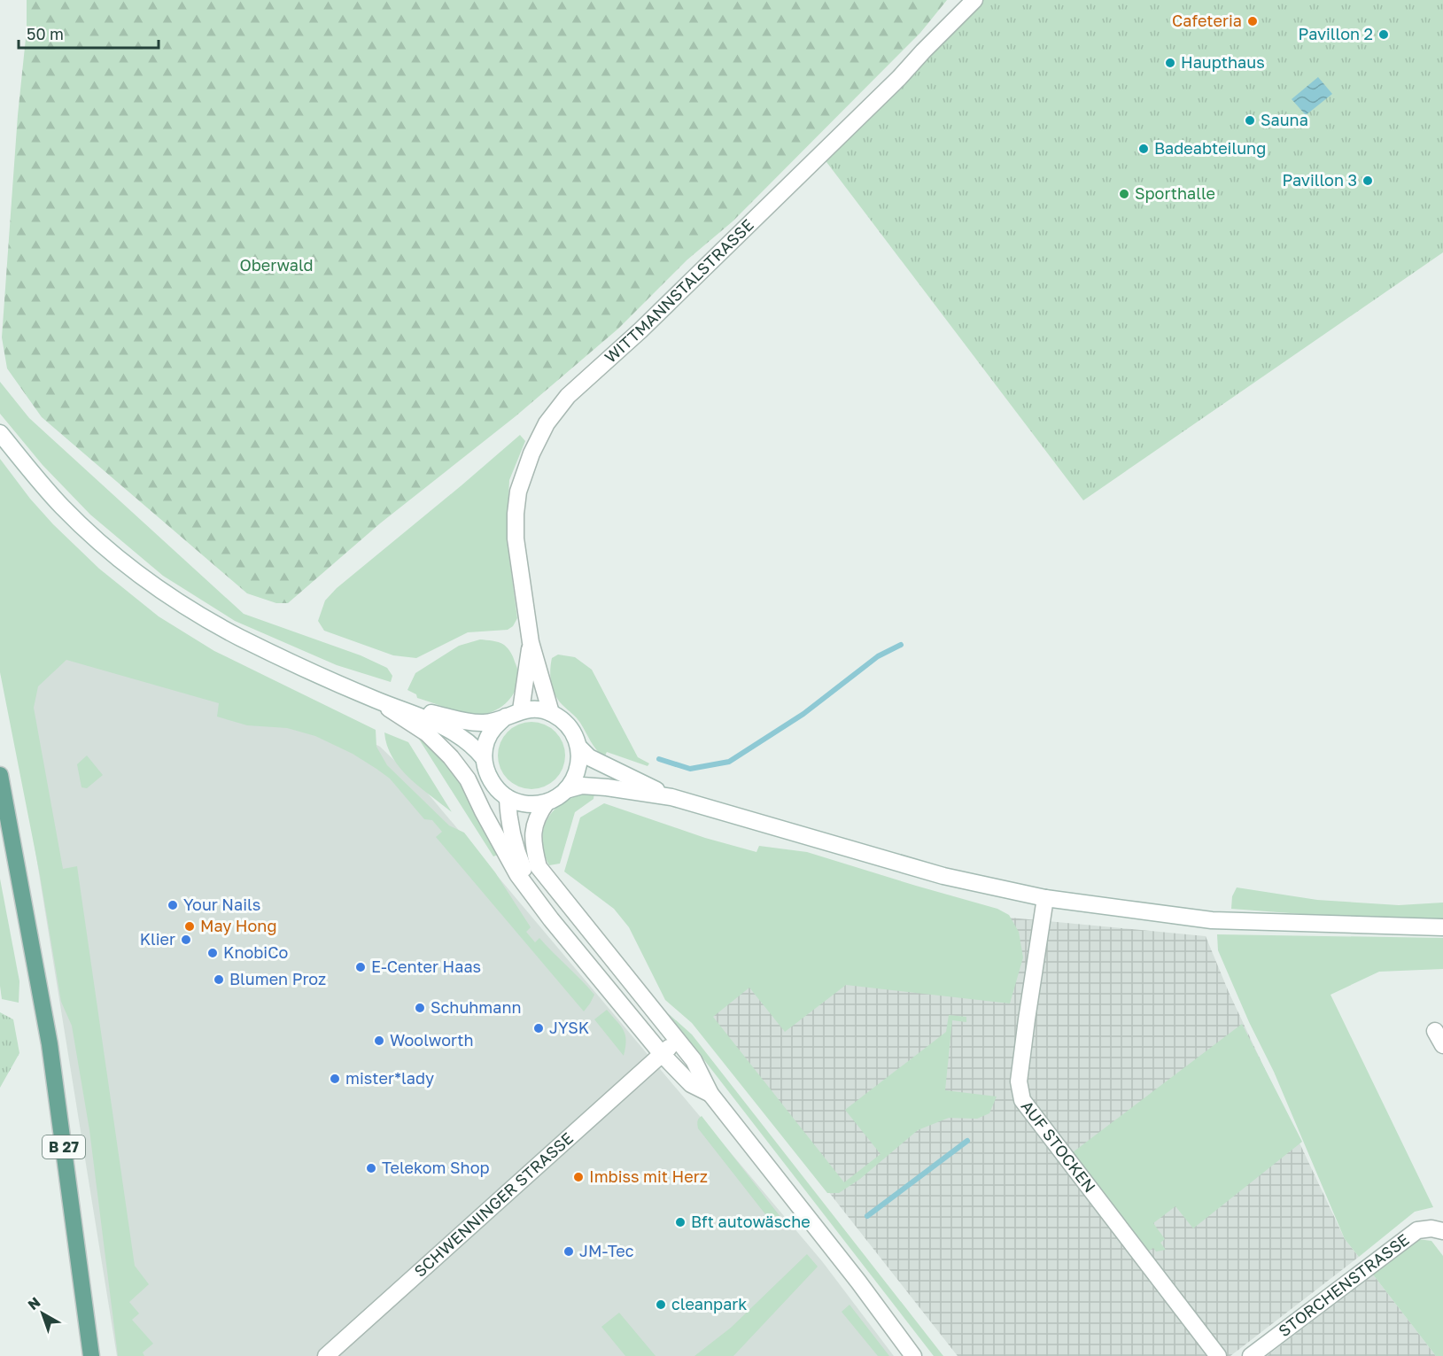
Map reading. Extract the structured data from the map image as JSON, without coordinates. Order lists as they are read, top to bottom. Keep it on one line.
{"streets":{"main road":["B 27"],"street":["WITTMANNSTALSTRASSE","AUF STOCKEN","SCHWENNINGER STRASSE","STORCHENSTRASSE"]},"parks":["Oberwald"],"places":["Cafeteria","Pavillon 2","Haupthaus","Sauna","Badeabteilung","Pavillon 3","Sporthalle","Your Nails","May Hong","Klier","KnobiCo","E-Center Haas","Blumen Proz","Schuhmann","JYSK","Woolworth","mister*lady","Telekom Shop","Imbiss mit Herz","Bft autowäsche","JM-Tec","cleanpark"],"scale_bar":"50 m","north":"top left"}
